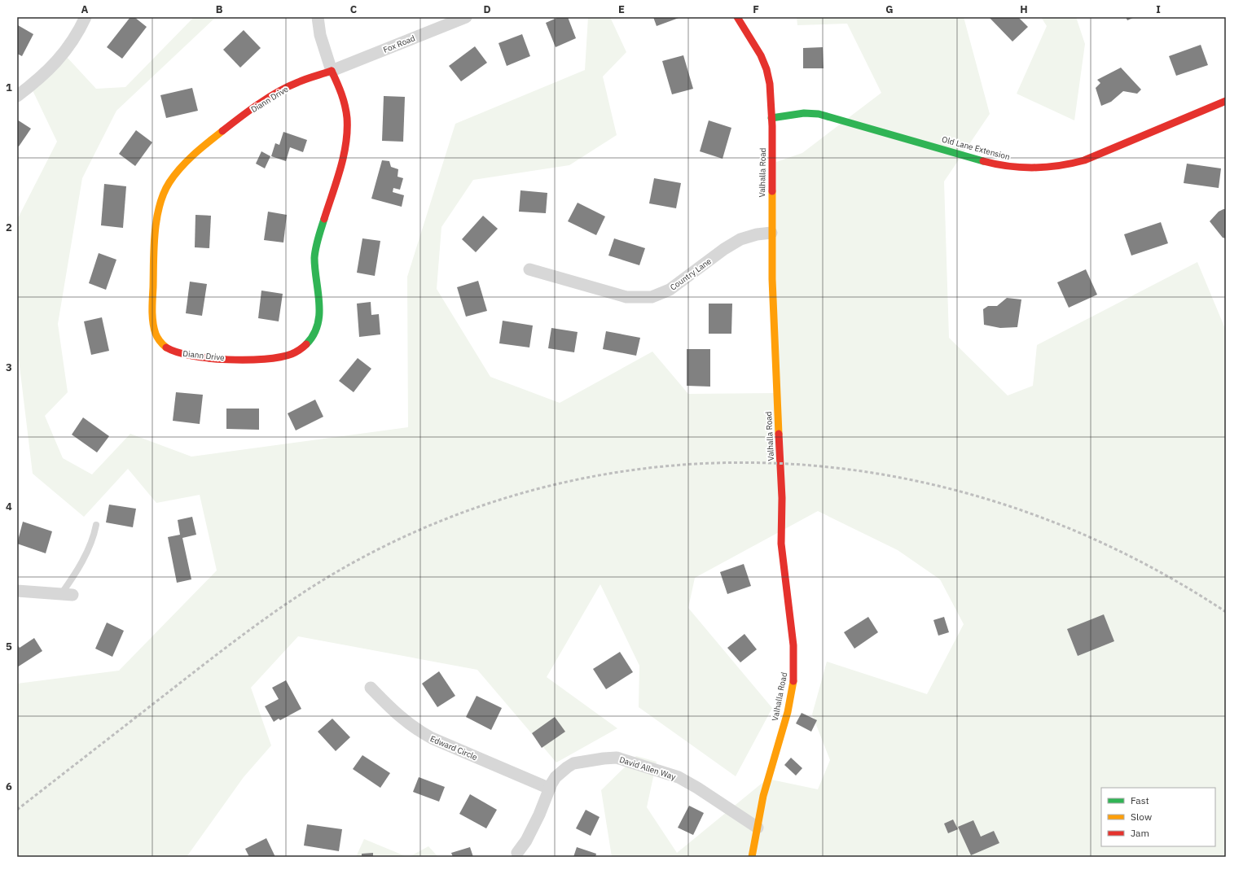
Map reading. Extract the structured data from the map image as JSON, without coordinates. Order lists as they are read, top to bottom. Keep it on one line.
{"streets":{"street":["Fox Road","Diann Drive","Old Lane Extension","Valhalla Road","Country Lane","Edward Circle","David Allen Way"]},"crossings":[["Fox Road","Diann Drive"],["Old Lane Extension","Valhalla Road"],["Valhalla Road","Country Lane"],["Valhalla Road","David Allen Way"],["Edward Circle","David Allen Way"]],"legend":["Fast","Slow","Jam"],"grid":{"columns":["A","B","C","D","E","F","G","H","I"],"rows":["1","2","3","4","5","6"]}}
